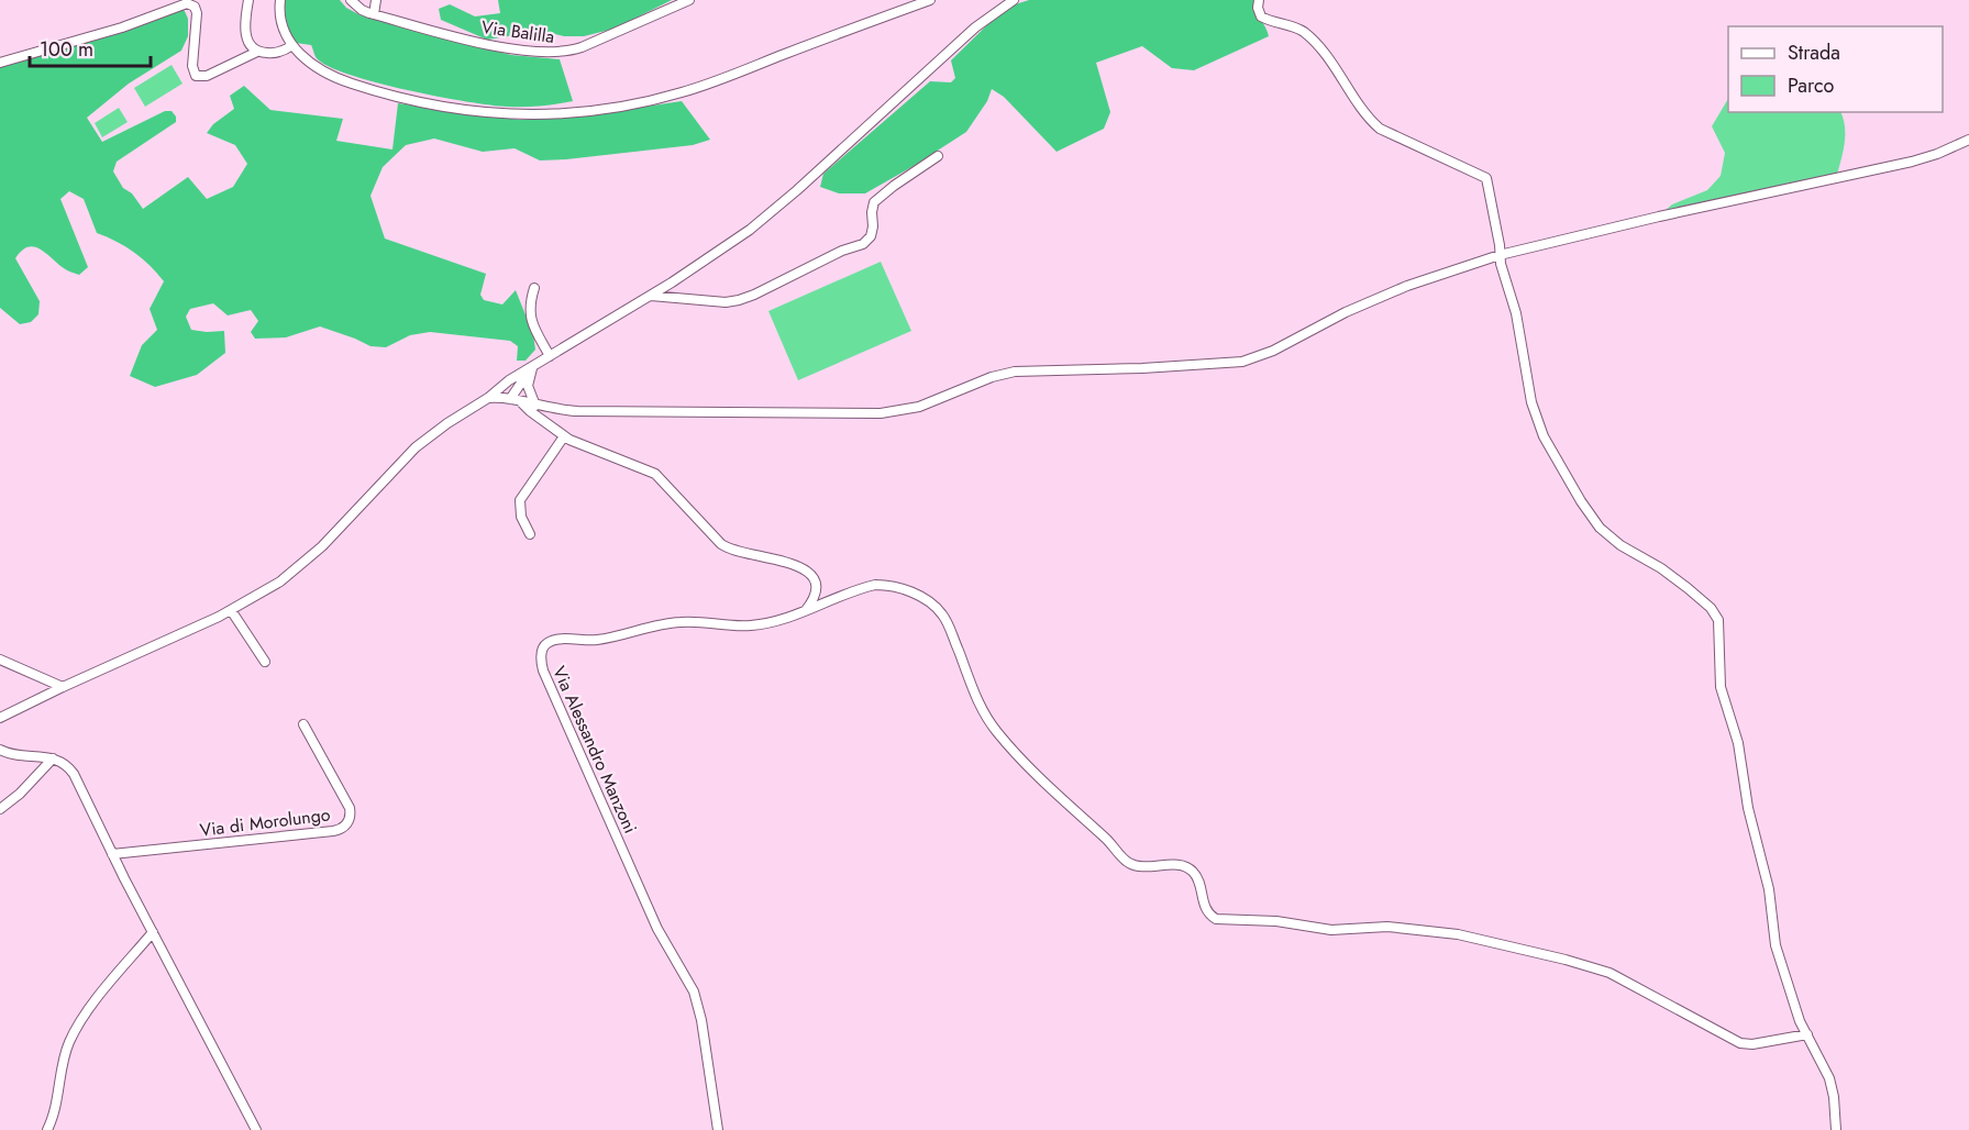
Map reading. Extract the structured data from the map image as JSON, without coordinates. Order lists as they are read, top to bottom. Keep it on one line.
{"streets":{"street":["Via Balilla","Via Alessandro Manzoni","Via di Morolungo"]},"legend":["Strada","Parco"],"scale_bar":"100 m"}
